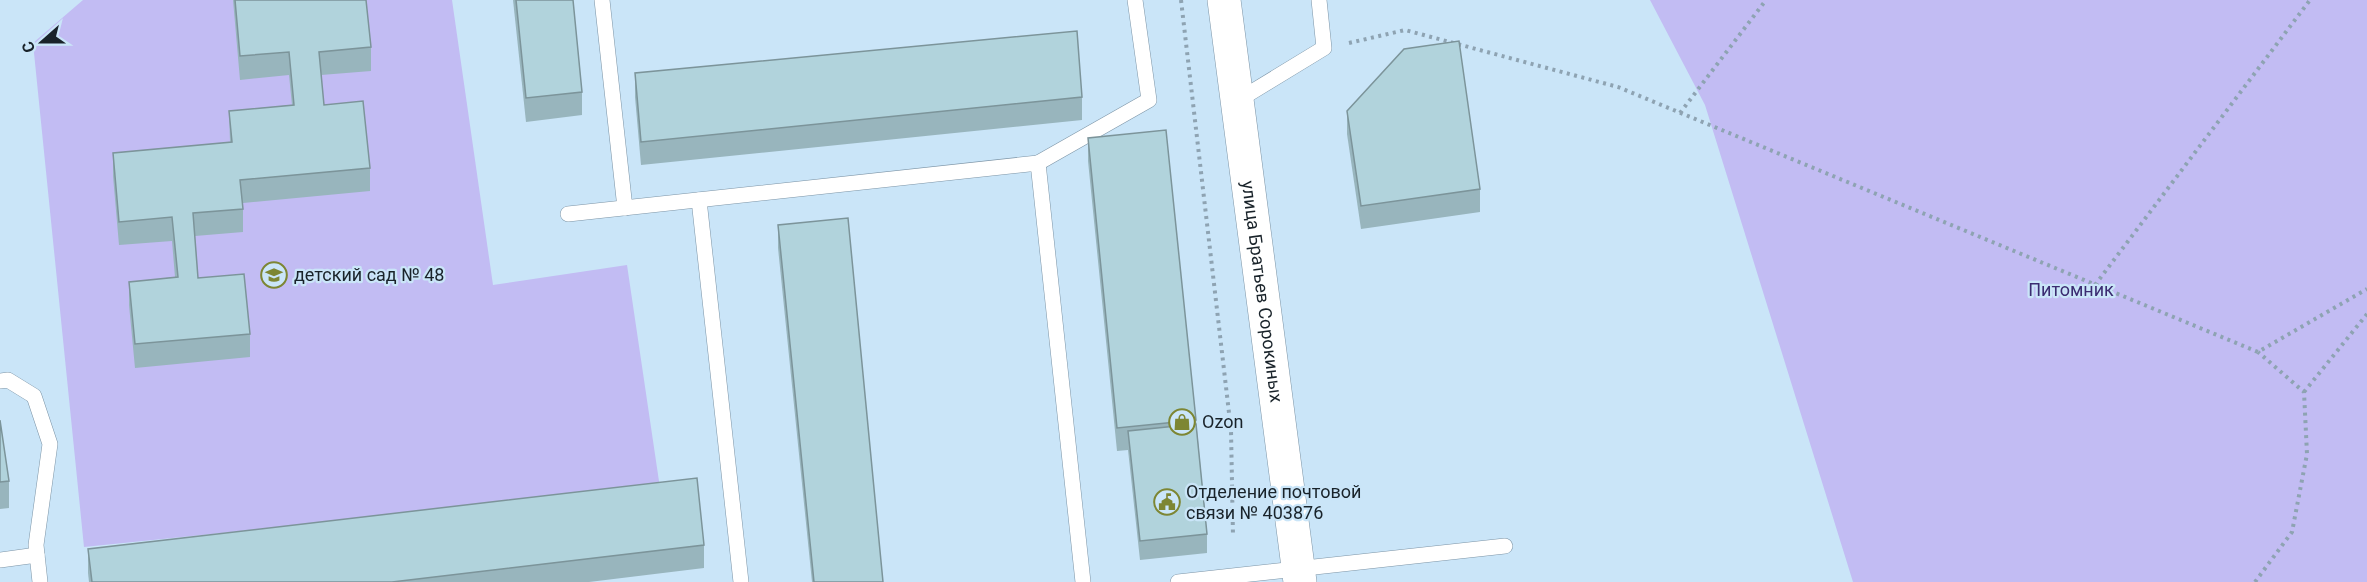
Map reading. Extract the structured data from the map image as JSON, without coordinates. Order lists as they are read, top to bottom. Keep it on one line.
{"streets":{"street":["улица Братьев Сорокиных"]},"parks":["Питомник"],"places":{"school or university":["детский сад № 48"],"shop":["Ozon"],"public building":["Отделение почтовой связи № 403876"]},"north":"left"}
